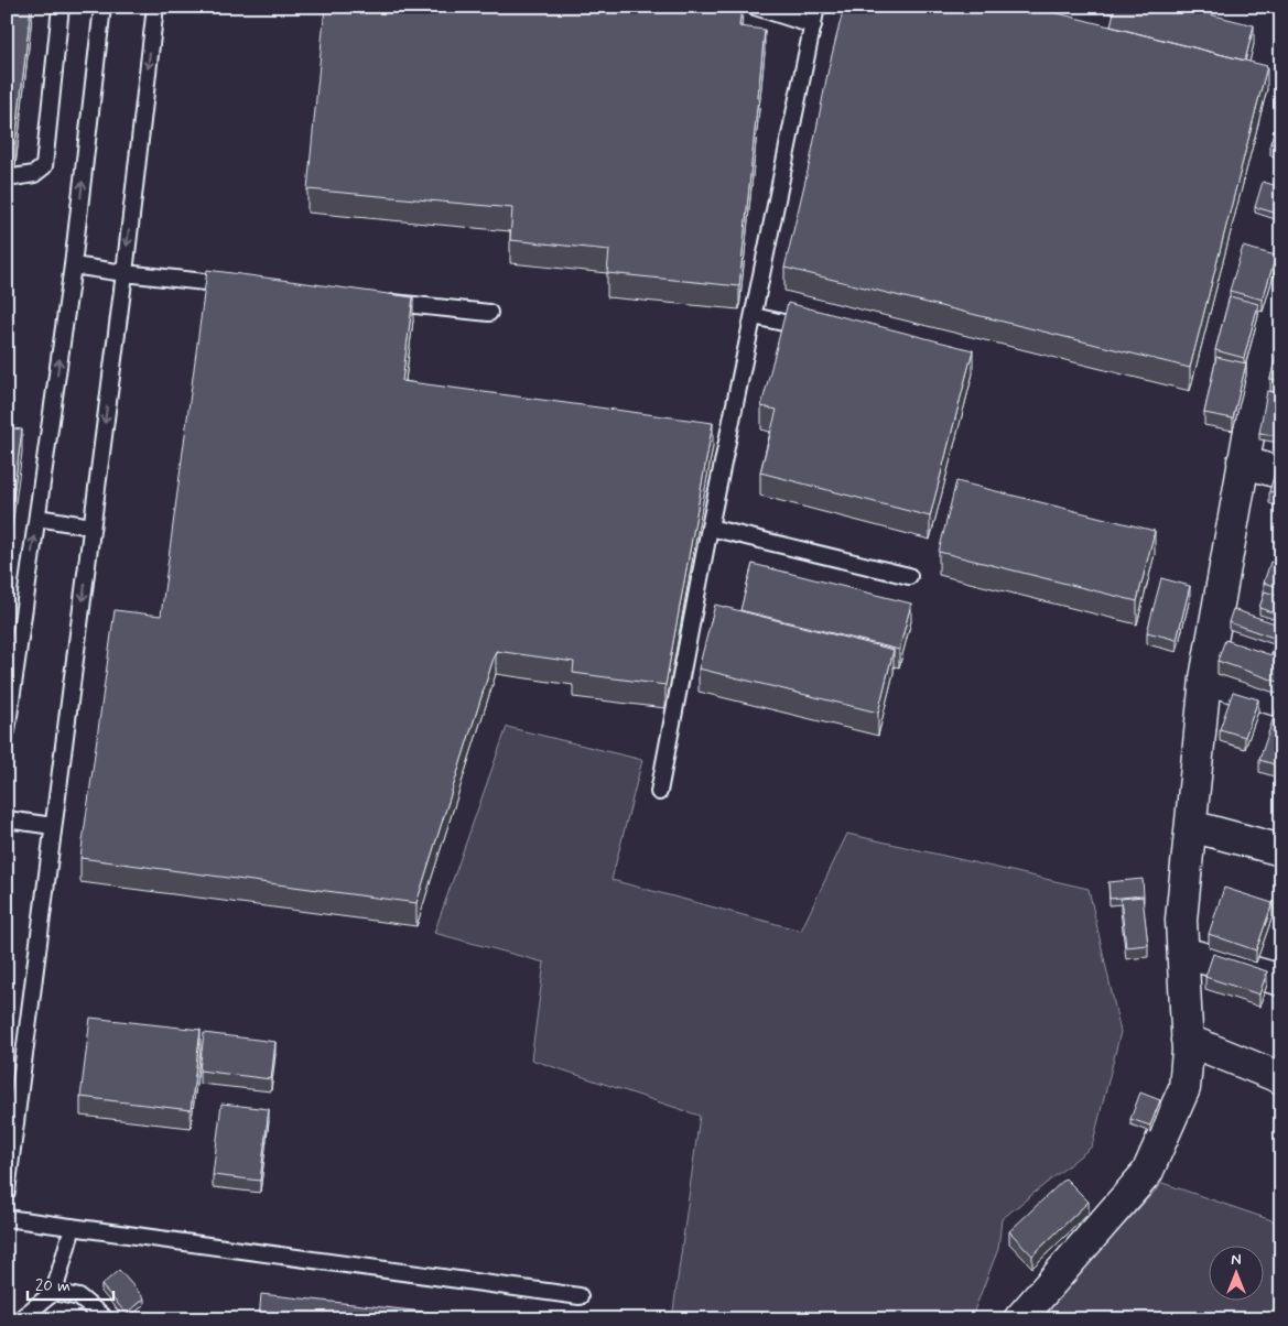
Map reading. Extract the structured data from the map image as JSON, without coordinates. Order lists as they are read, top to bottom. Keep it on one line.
{"scale_bar":"20 m","north":"top"}
